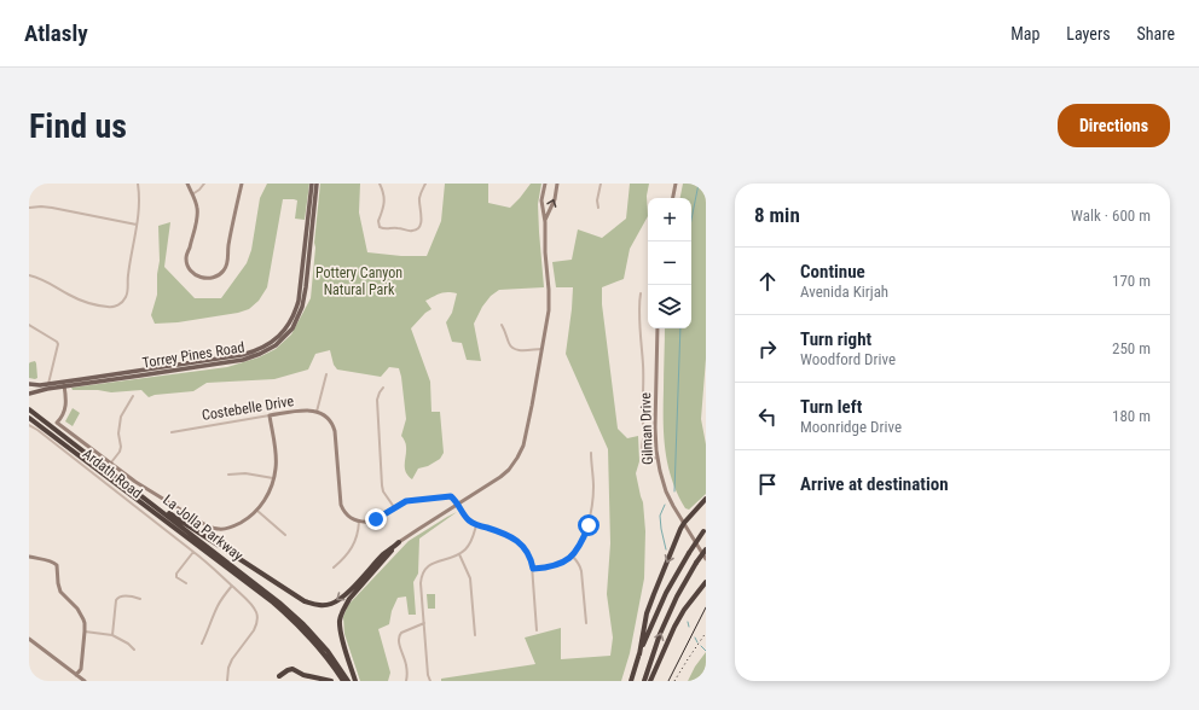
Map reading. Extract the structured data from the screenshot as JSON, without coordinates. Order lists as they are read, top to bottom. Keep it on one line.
{"streets":{"highway":["La Jolla Parkway"],"main road":["Torrey Pines Road"],"street":["Costebelle Drive","Gilman Drive","Ardath Road"]},"parks":["Pottery Canyon Natural Park"],"page":{"header":"Atlasly","nav":["Map","Layers","Share"],"buttons":"Directions","title":"Find us","heading":["8 min","Walk · 600 m"],"map_buttons":["+","−"],"list":[["Continue","Avenida Kirjah","170 m"],["Turn right","Woodford Drive","250 m"],["Turn left","Moonridge Drive","180 m"],"Arrive at destination"]}}
